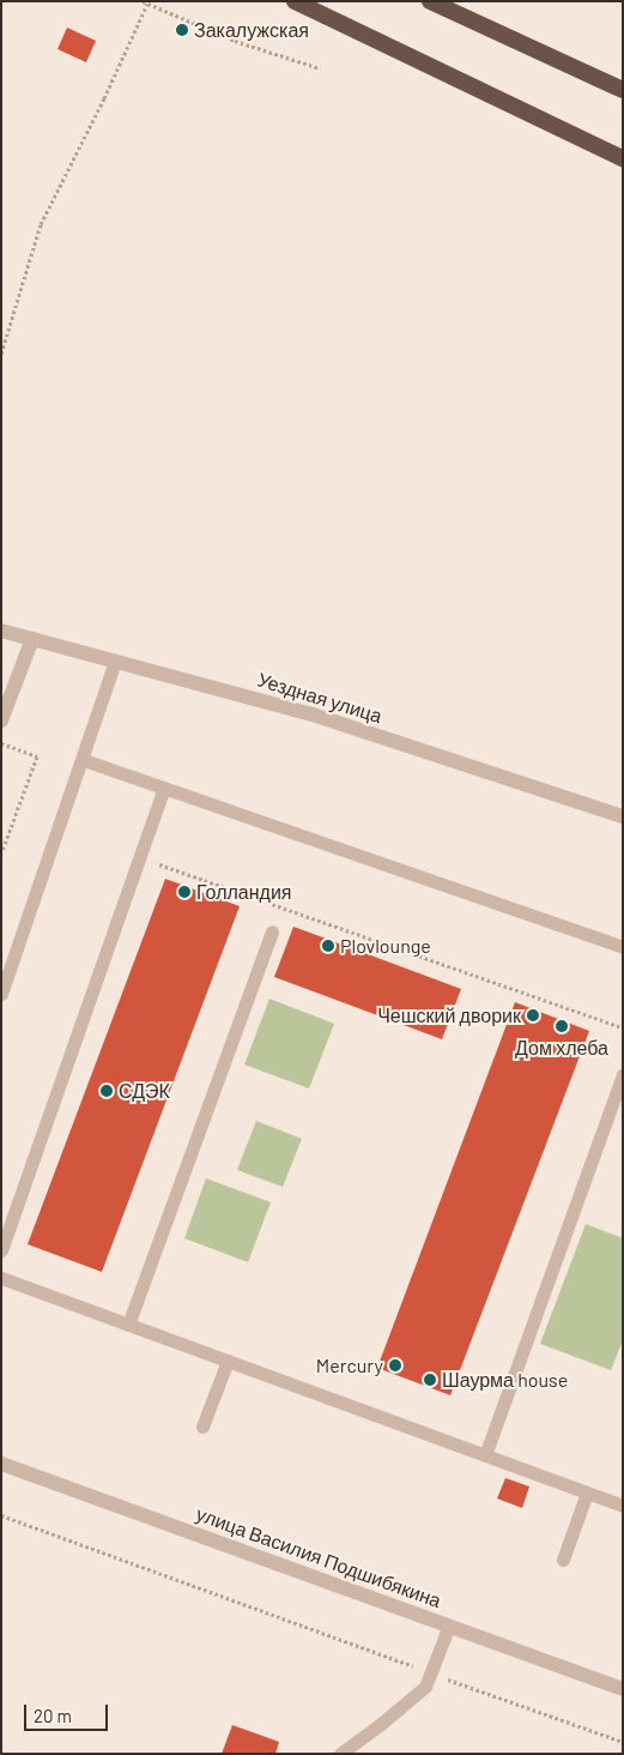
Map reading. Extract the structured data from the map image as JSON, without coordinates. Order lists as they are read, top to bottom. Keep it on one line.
{"streets":{"street":["Уездная улица","улица Василия Подшибякина"]},"places":["Закалужская","Голландия","Plovlounge","Чешский дворик","Дом хлеба","СДЭК","Mercury","Шаурма house"],"scale_bar":"20 m"}
